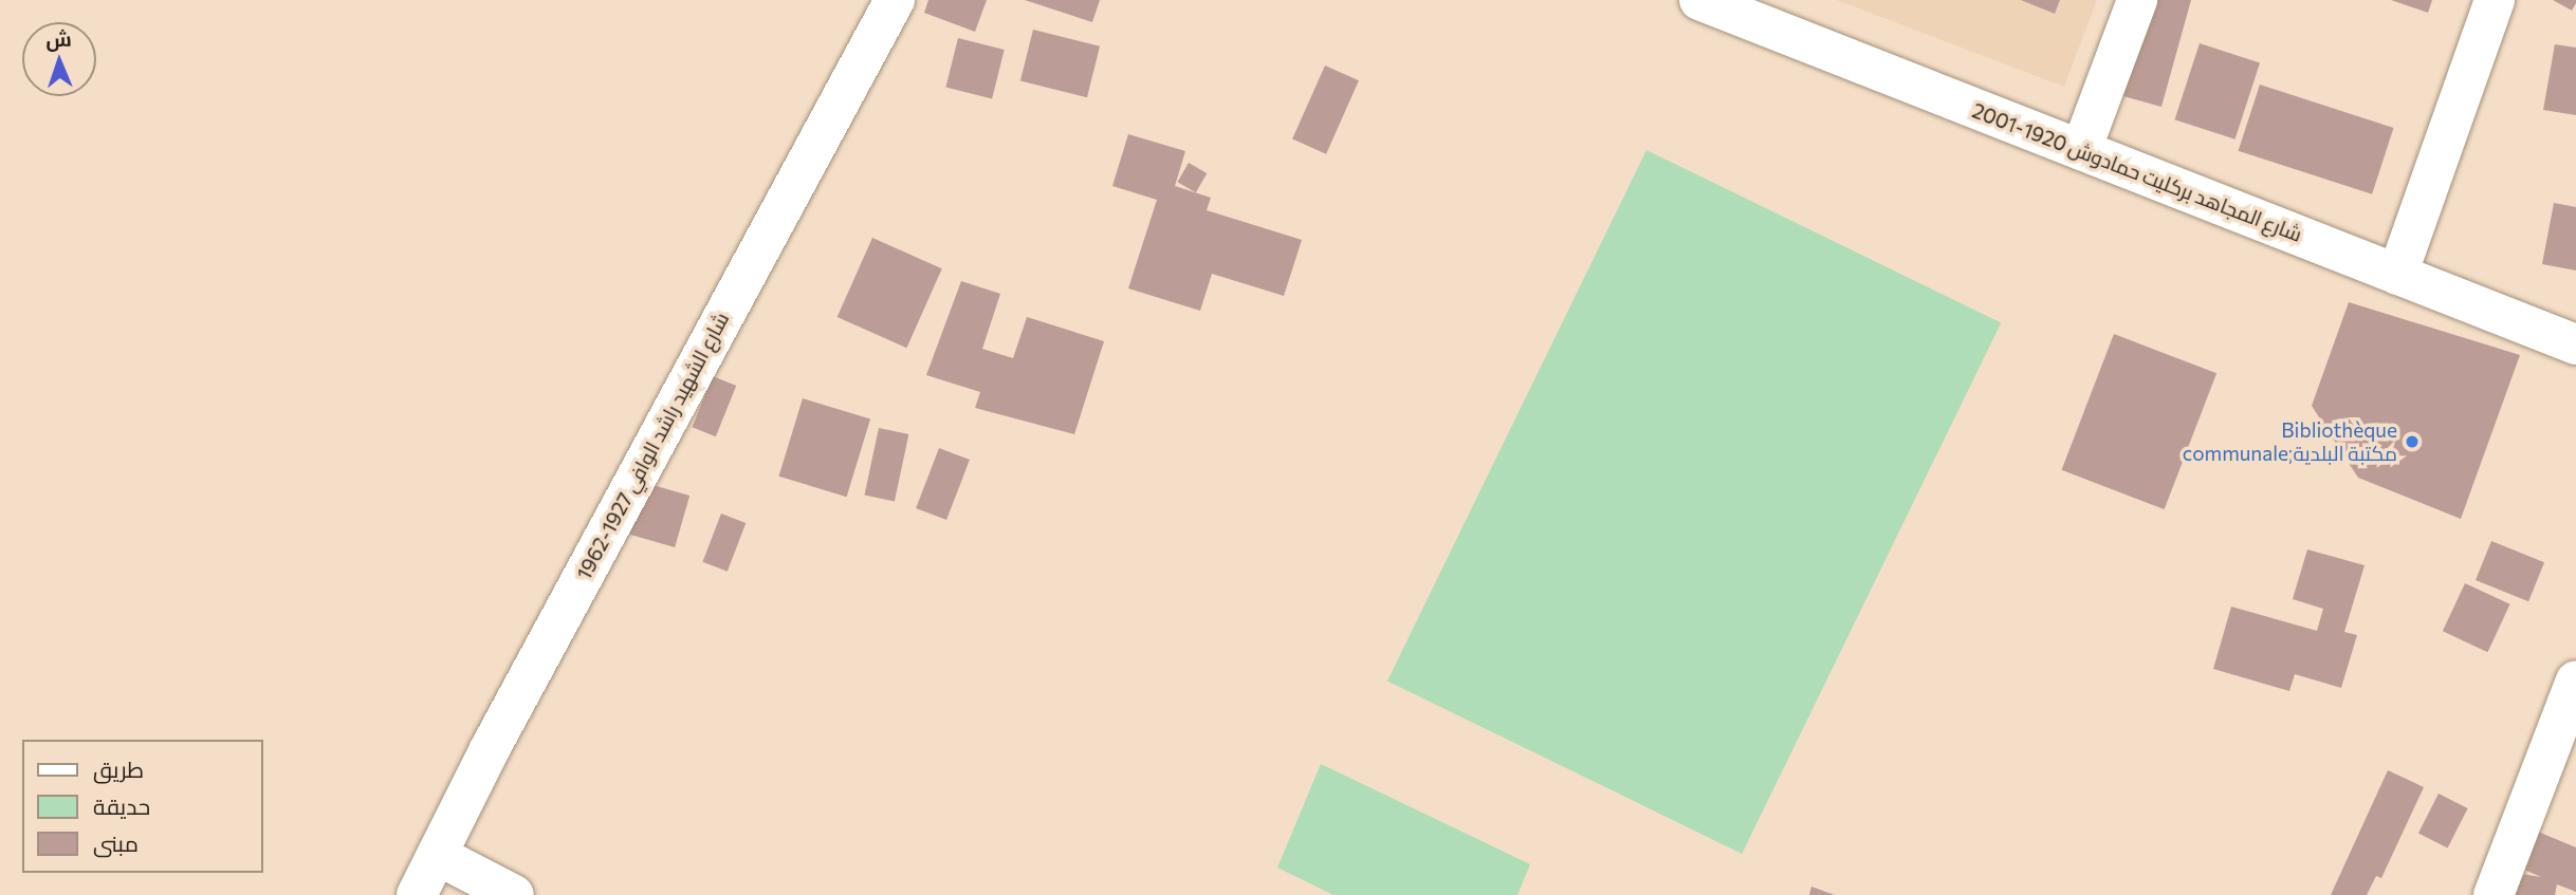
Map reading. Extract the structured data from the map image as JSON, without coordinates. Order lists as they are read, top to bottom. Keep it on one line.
{"streets":{"street":["شارع المجاهد بركليت حمادوش 1920-2001","شارع الشهيد راشد الوافي 1927-1962"]},"places":["Bibliothèque communale;مكتبة البلدية"],"legend":["طريق","حديقة","مبنى"],"north":"top"}
